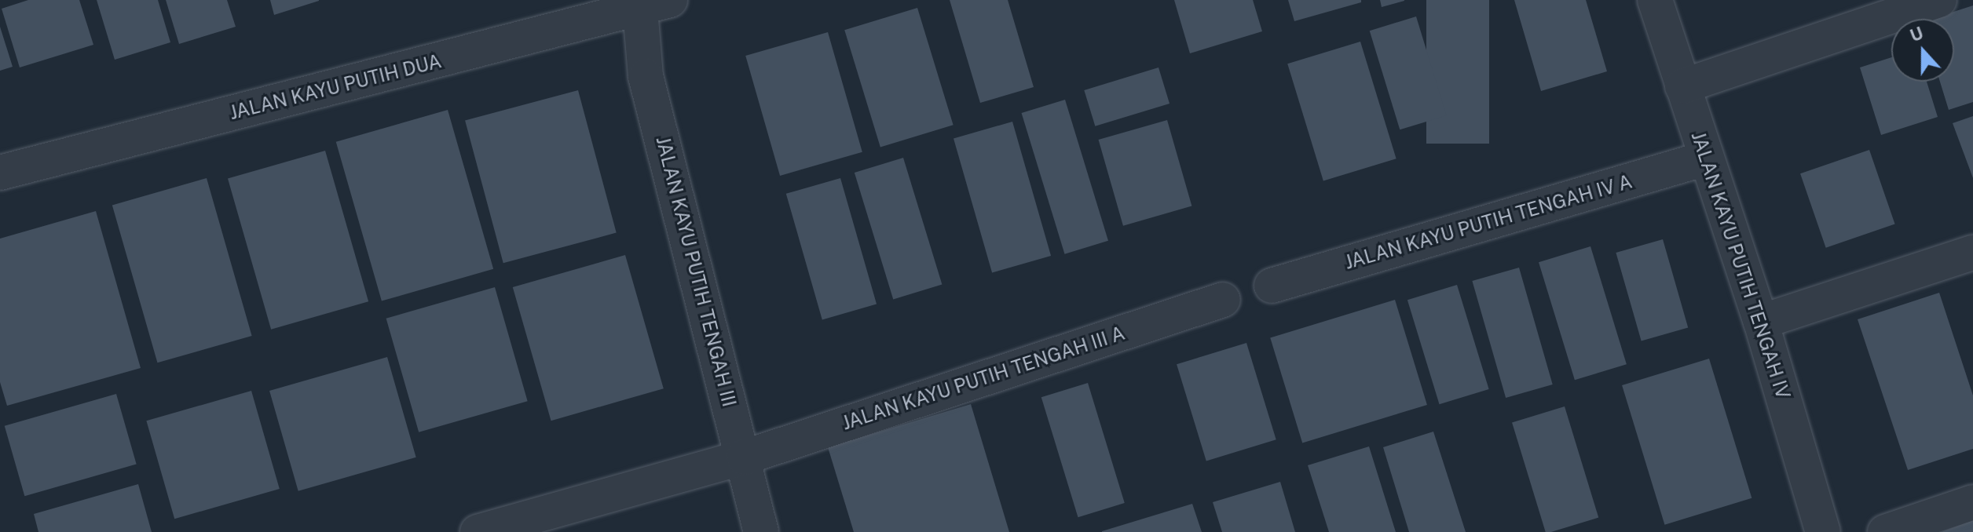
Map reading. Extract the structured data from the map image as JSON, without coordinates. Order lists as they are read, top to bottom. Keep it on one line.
{"streets":{"street":["JALAN KAYU PUTIH DUA","JALAN KAYU PUTIH TENGAH IV A","JALAN KAYU PUTIH TENGAH IV","JALAN KAYU PUTIH TENGAH III","JALAN KAYU PUTIH TENGAH III A"]},"crossings":[["JALAN KAYU PUTIH DUA","JALAN KAYU PUTIH TENGAH III"],["JALAN KAYU PUTIH TENGAH IV A","JALAN KAYU PUTIH TENGAH IV"],["JALAN KAYU PUTIH TENGAH III","JALAN KAYU PUTIH TENGAH III A"]],"north":"top"}
